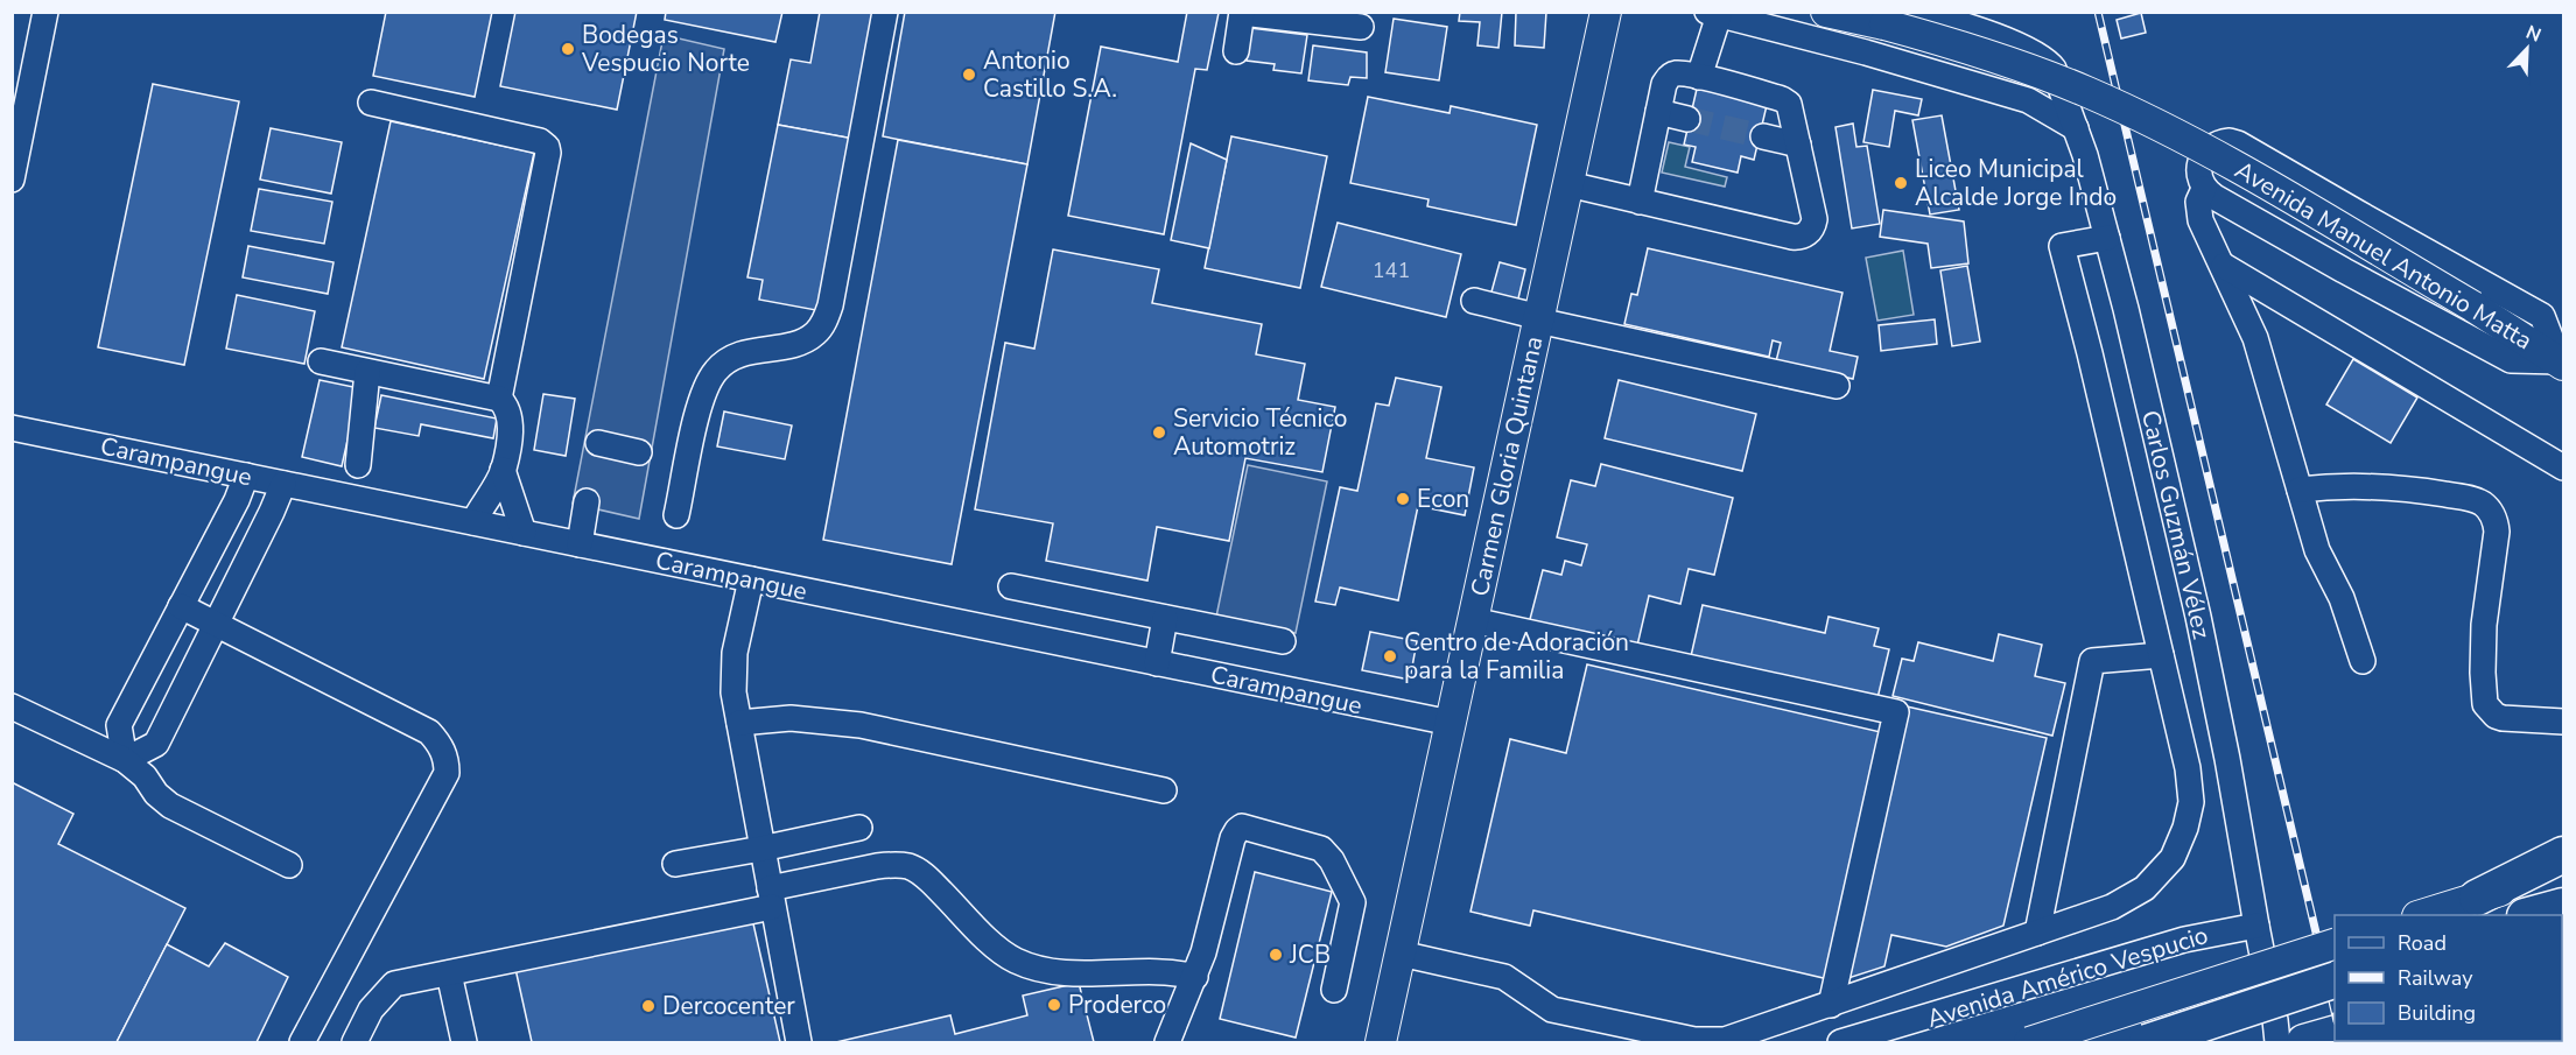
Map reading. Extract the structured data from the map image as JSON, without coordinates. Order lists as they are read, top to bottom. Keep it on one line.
{"streets":{"main road":["Avenida Manuel Antonio Matta","Carmen Gloria Quintana","Avenida Américo Vespucio"],"street":["Carampangue","Carlos Guzmán Vélez"]},"crossings":[["Carampangue","Carmen Gloria Quintana"],["Carlos Guzmán Vélez","Avenida Américo Vespucio"]],"places":["Bodegas Vespucio Norte","Antonio Castillo S.A.","Liceo Municipal Alcalde Jorge Indo","Servicio Técnico Automotriz","Econ","Centro de Adoración para la Familia","JCB","Proderco","Dercocenter"],"house_numbers":["141"],"legend":["Road","Railway","Building"],"north":"top right"}
